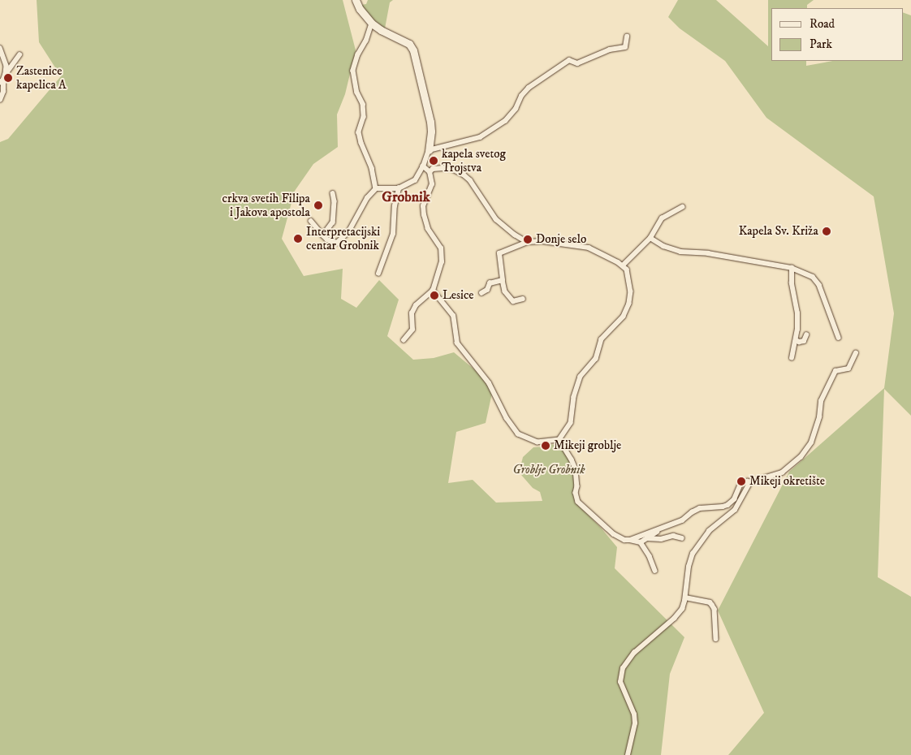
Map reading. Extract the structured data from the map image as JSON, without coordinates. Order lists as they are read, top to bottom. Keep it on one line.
{"districts":["Grobnik"],"parks":["Groblje Grobnik"],"places":["Zastenice kapelica A","kapela svetog Trojstva","crkva svetih Filipa i Jakova apostola","Kapela Sv. Križa","Interpretacijski centar Grobnik","Donje selo","Lesice","Mikeji groblje","Mikeji okretište"],"legend":["Road","Park"]}
